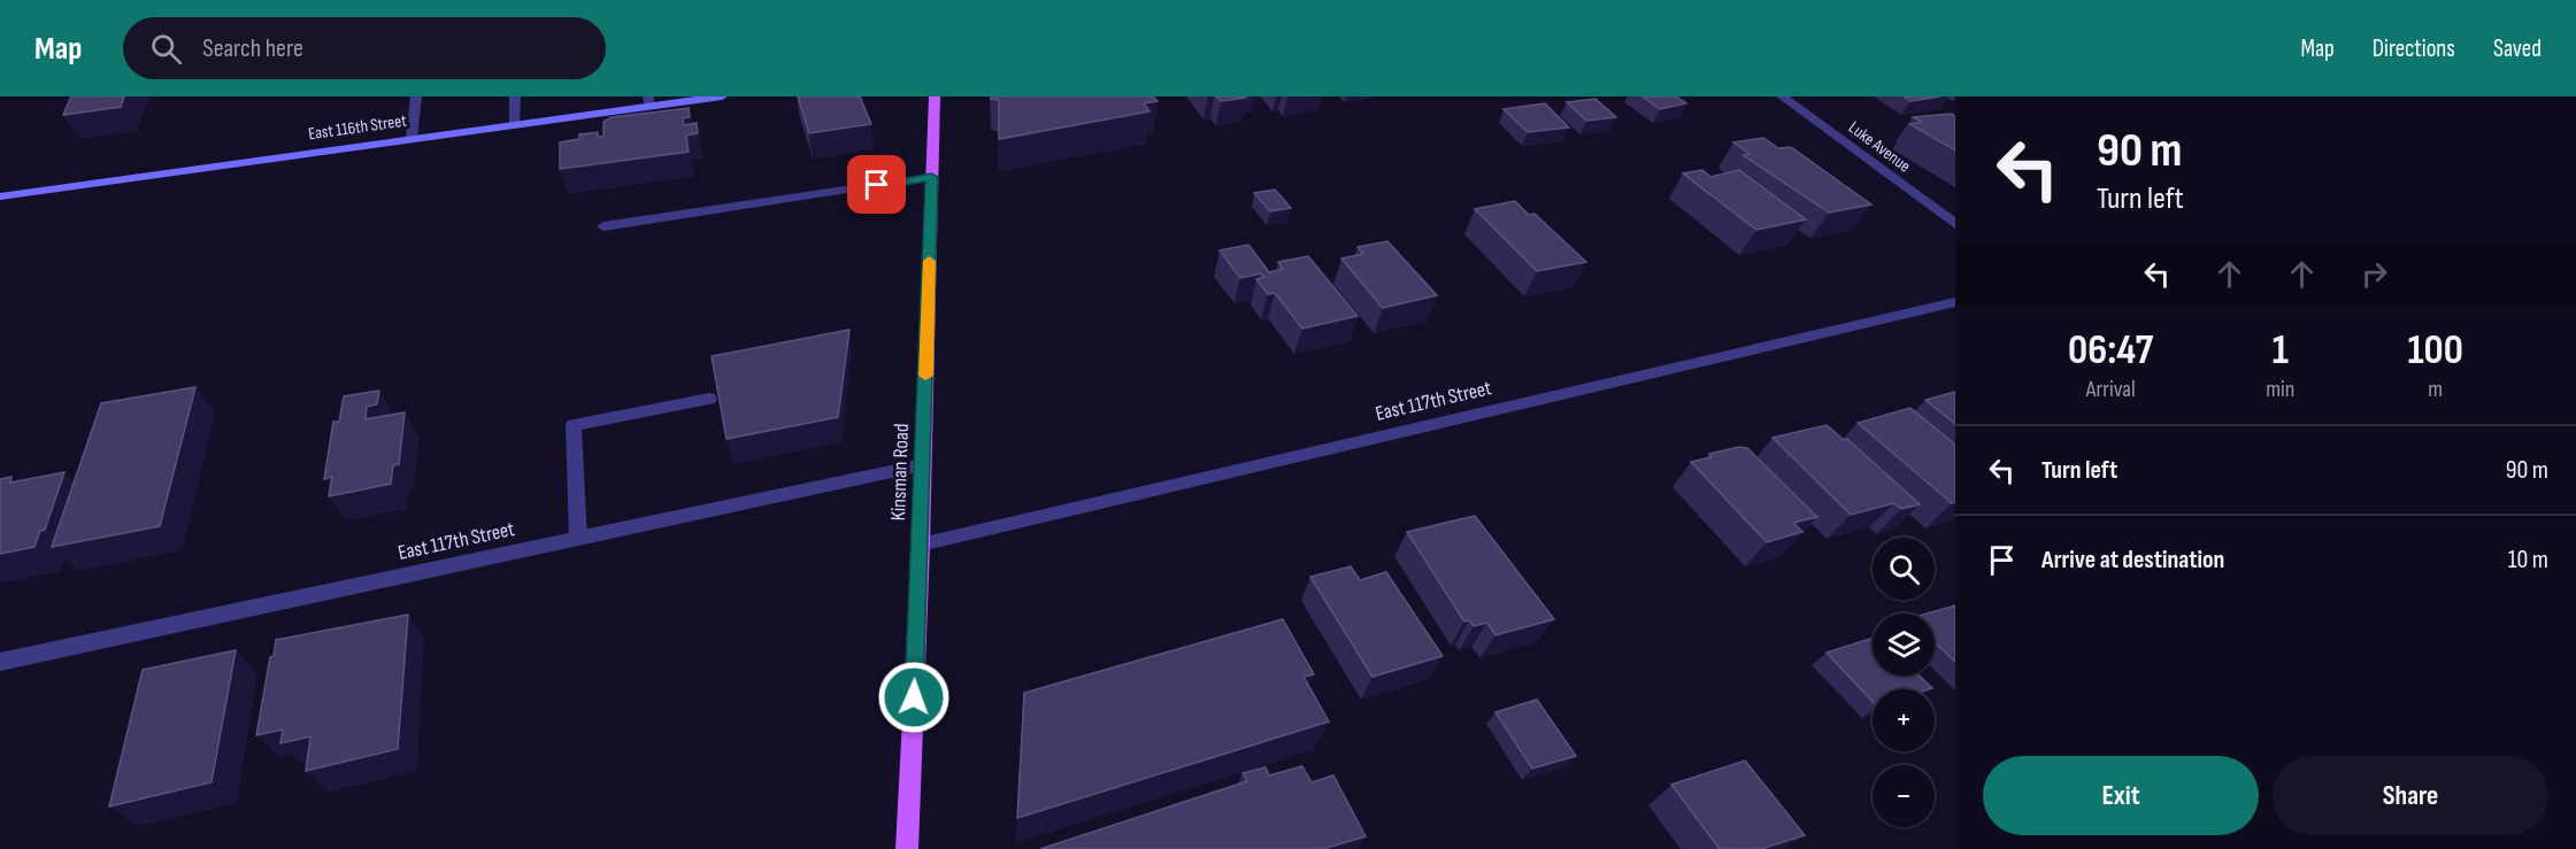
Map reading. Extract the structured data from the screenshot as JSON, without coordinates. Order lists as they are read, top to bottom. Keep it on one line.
{"streets":{"main road":["East 116th Street","Kinsman Road"],"street":["Luke Avenue","East 117th Street"]},"crossings":[["East 117th Street","Kinsman Road"]],"page":{"header":"Map","search":"Search here","nav":["Map","Directions","Saved"],"turn":["90 m","Turn left"],"eta":["06:47","Arrival","1","min","100","m"],"list":[{"name":"Turn left","value":"90 m"},{"name":"Arrive at destination","value":"10 m"}],"map_buttons":["+","−"],"buttons":["Exit","Share"]}}
